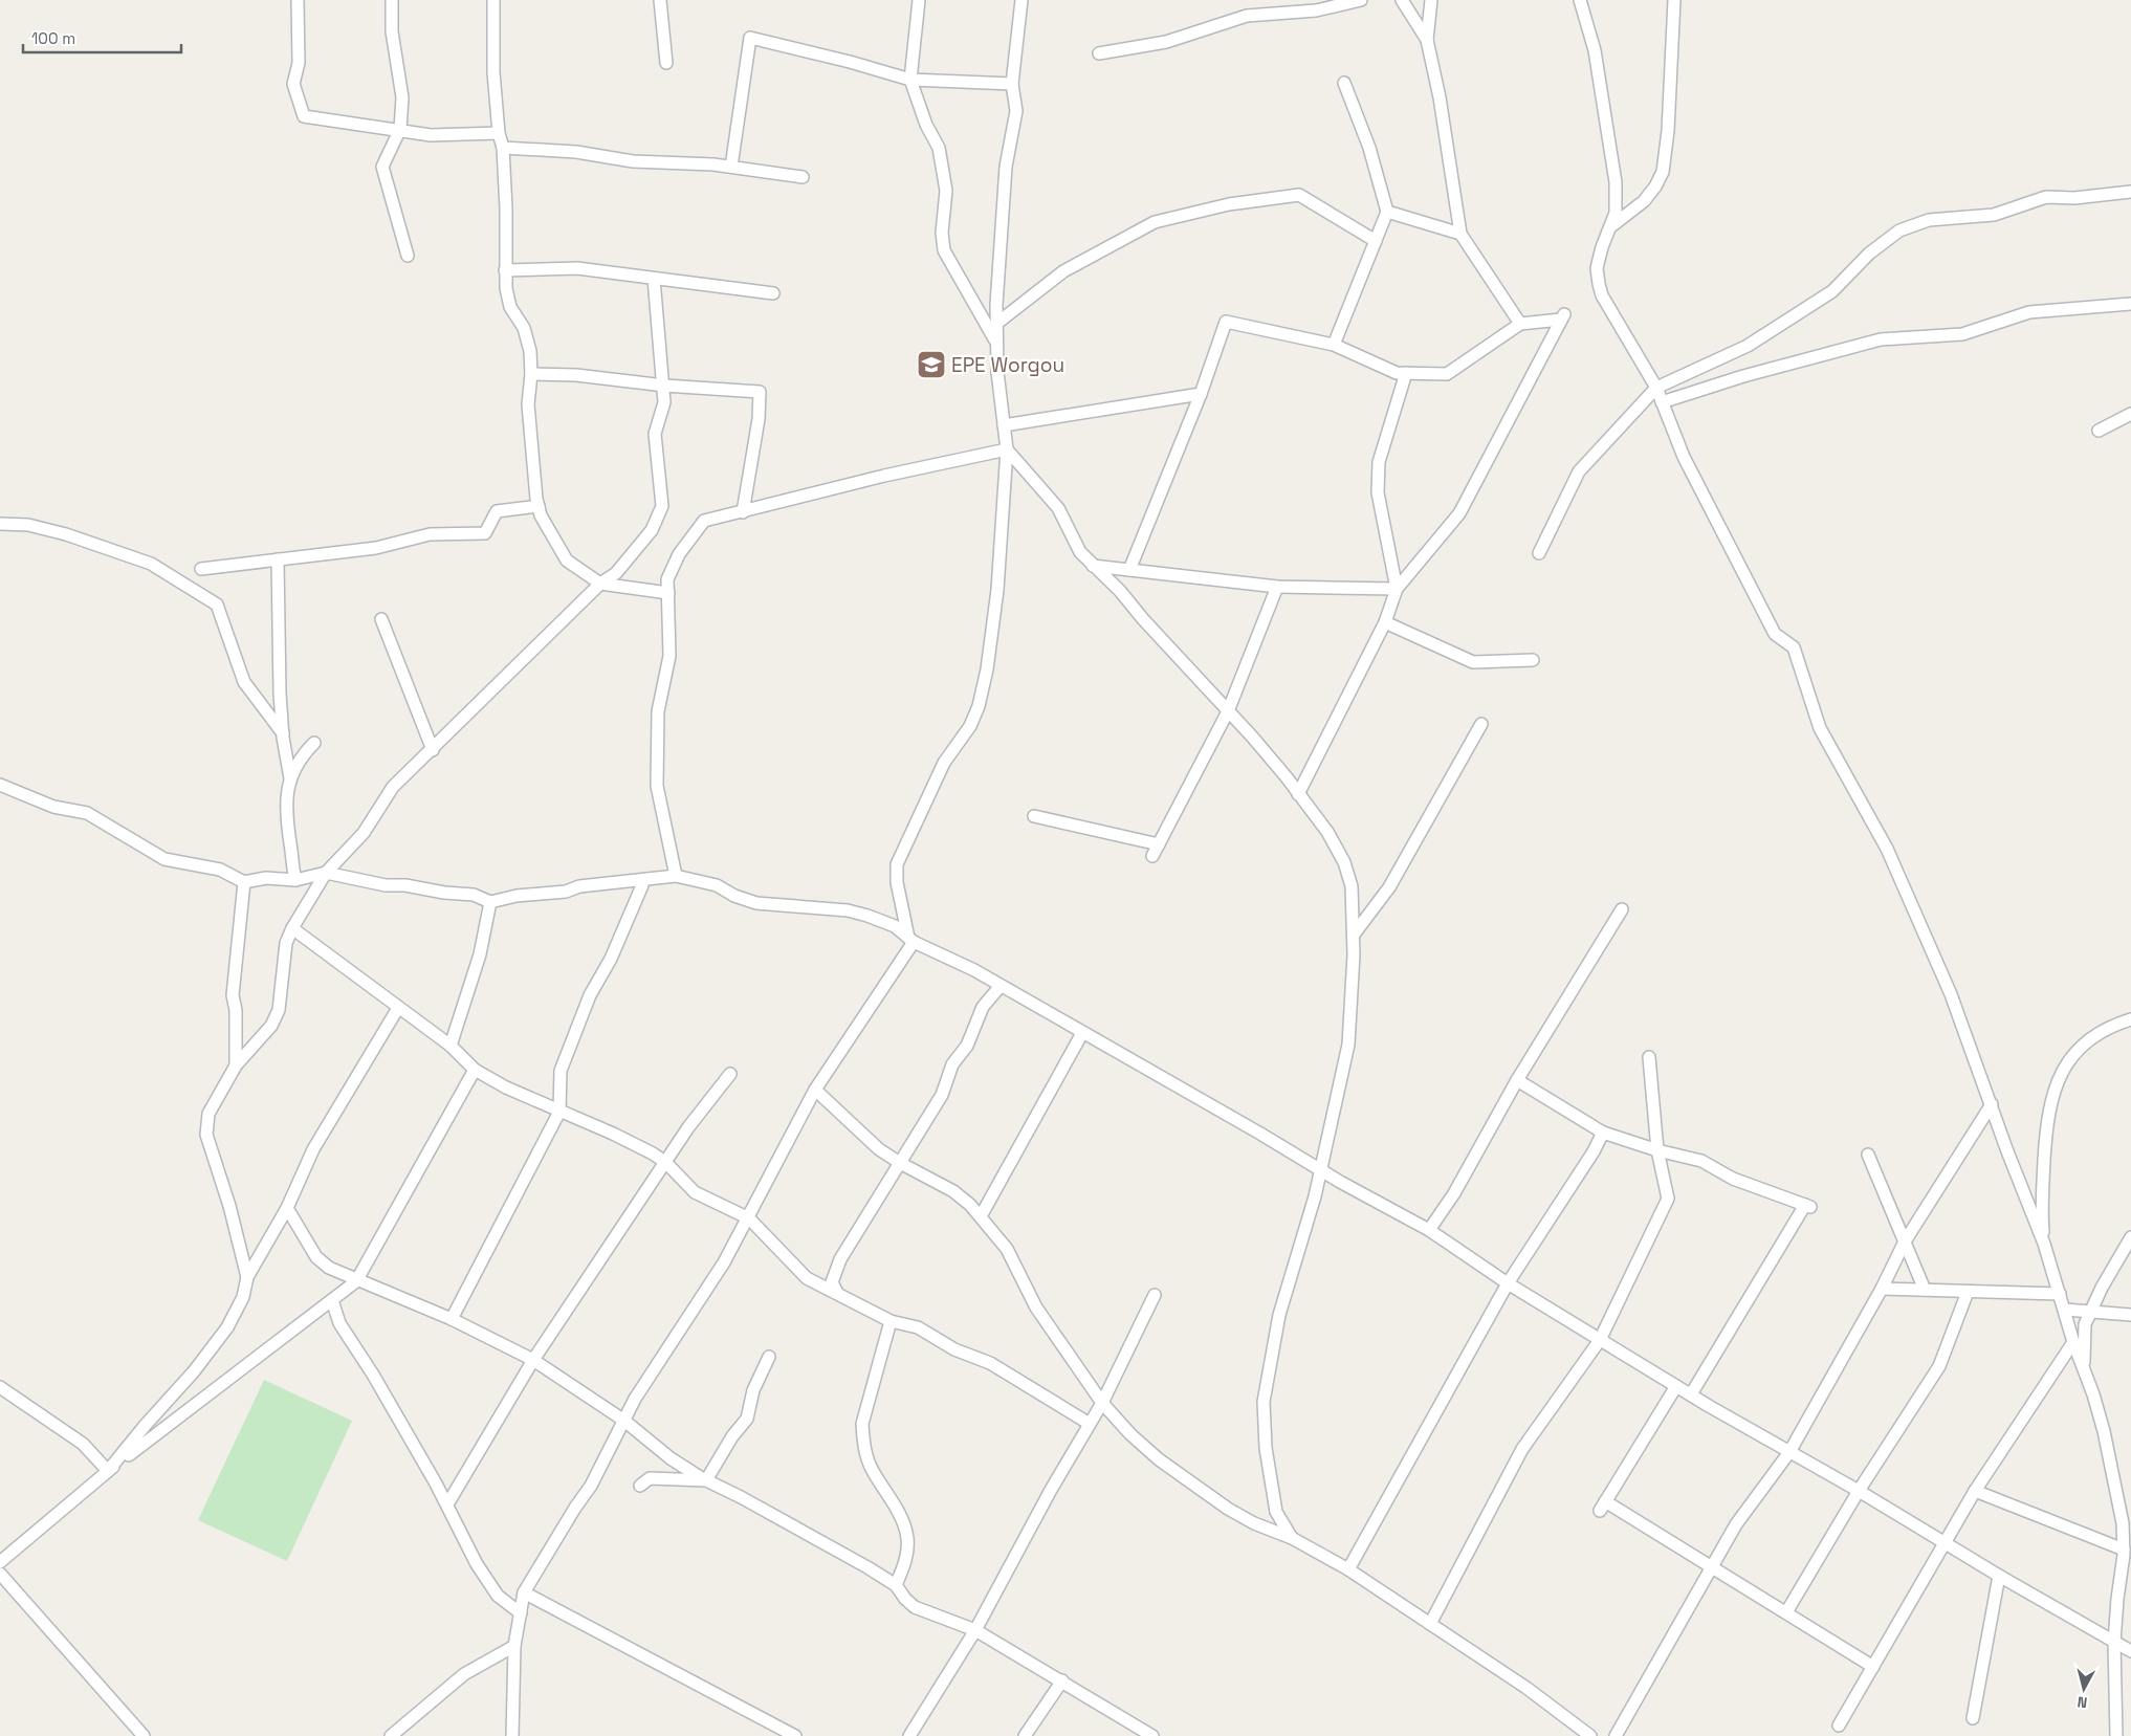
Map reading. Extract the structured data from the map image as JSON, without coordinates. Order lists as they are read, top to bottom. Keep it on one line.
{"places":{"school or university":["EPE Worgou"]},"scale_bar":"100 m","north":"bottom"}
